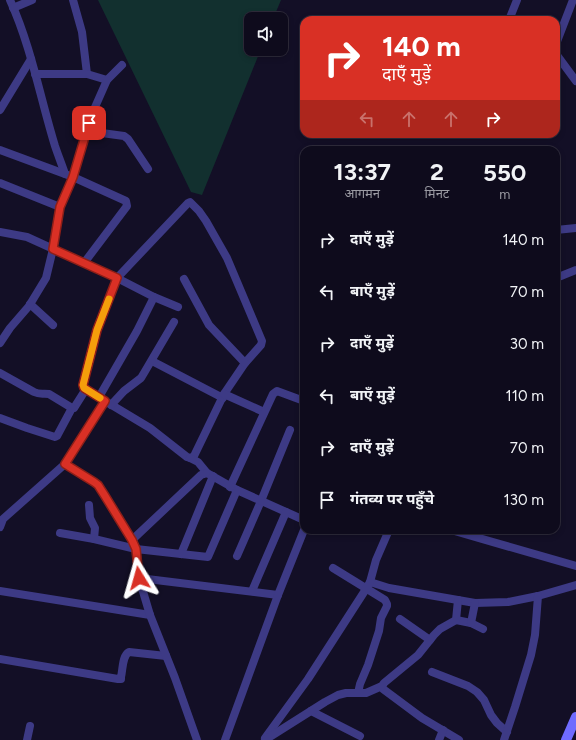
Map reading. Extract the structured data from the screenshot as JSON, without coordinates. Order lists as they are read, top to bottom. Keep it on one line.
{"page":{"turn":["140 m","दाएँ मुड़ें"],"eta":["13:37","आगमन","2","मिनट","550","m"],"list":[{"name":"दाएँ मुड़ें","value":"140 m"},{"name":"बाएँ मुड़ें","value":"70 m"},{"name":"दाएँ मुड़ें","value":"30 m"},{"name":"बाएँ मुड़ें","value":"110 m"},{"name":"दाएँ मुड़ें","value":"70 m"},{"name":"गंतव्य पर पहुँचे","value":"130 m"}]}}
